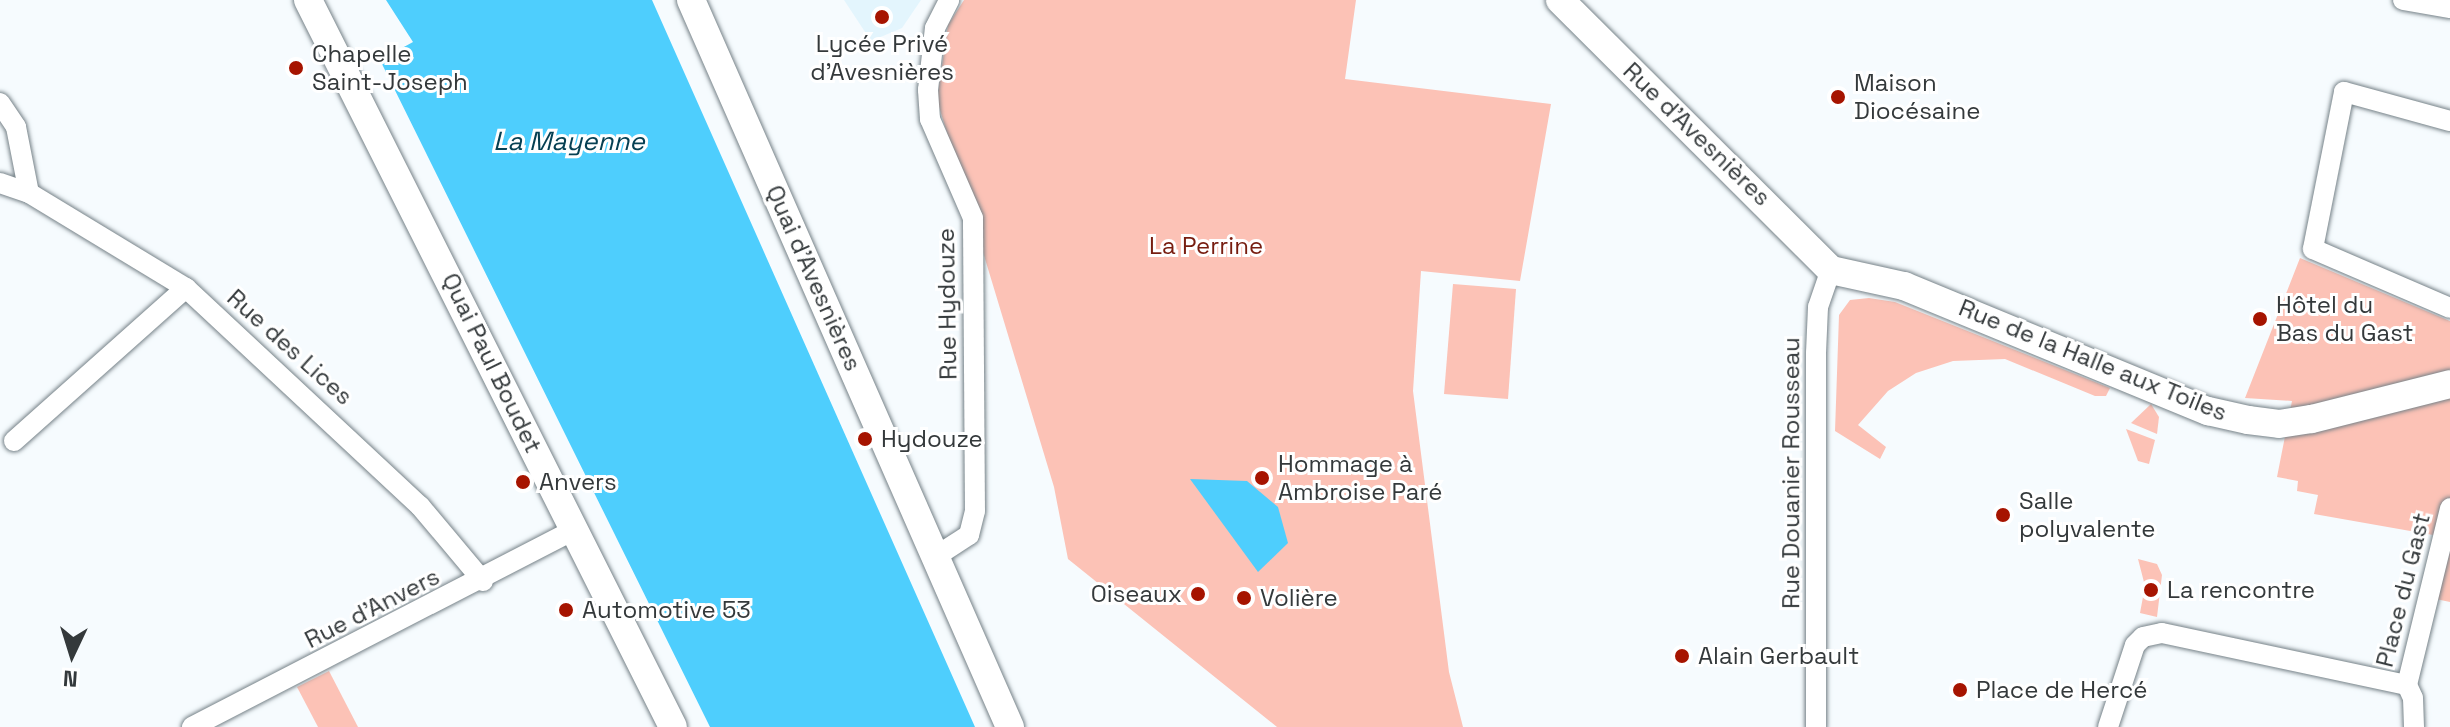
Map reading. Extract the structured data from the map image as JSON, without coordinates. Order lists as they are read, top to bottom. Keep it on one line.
{"streets":{"street":["Rue d'Avesnières","Quai d'Avesnières","Rue Hydouze","Rue des Lices","Rue de la Halle aux Toiles","Quai Paul Boudet","Rue Douanier Rousseau","Place du Gast","Rue d'Anvers"]},"crossings":[["Rue d'Avesnières","Rue de la Halle aux Toiles"],["Rue d'Avesnières","Rue Douanier Rousseau"],["Quai d'Avesnières","Rue Hydouze"],["Rue des Lices","Rue d'Anvers"],["Rue de la Halle aux Toiles","Rue Douanier Rousseau"],["Quai Paul Boudet","Rue d'Anvers"]],"water":["La Mayenne"],"parks":["La Perrine"],"places":["Lycée Privé d'Avesnières","Chapelle Saint-Joseph","Maison Diocésaine","Hôtel du Bas du Gast","Hydouze","Hommage à Ambroise Paré","Anvers","Salle polyvalente","La rencontre","Oiseaux","Volière","Automotive 53","Alain Gerbault","Place de Hercé"],"north":"bottom"}
